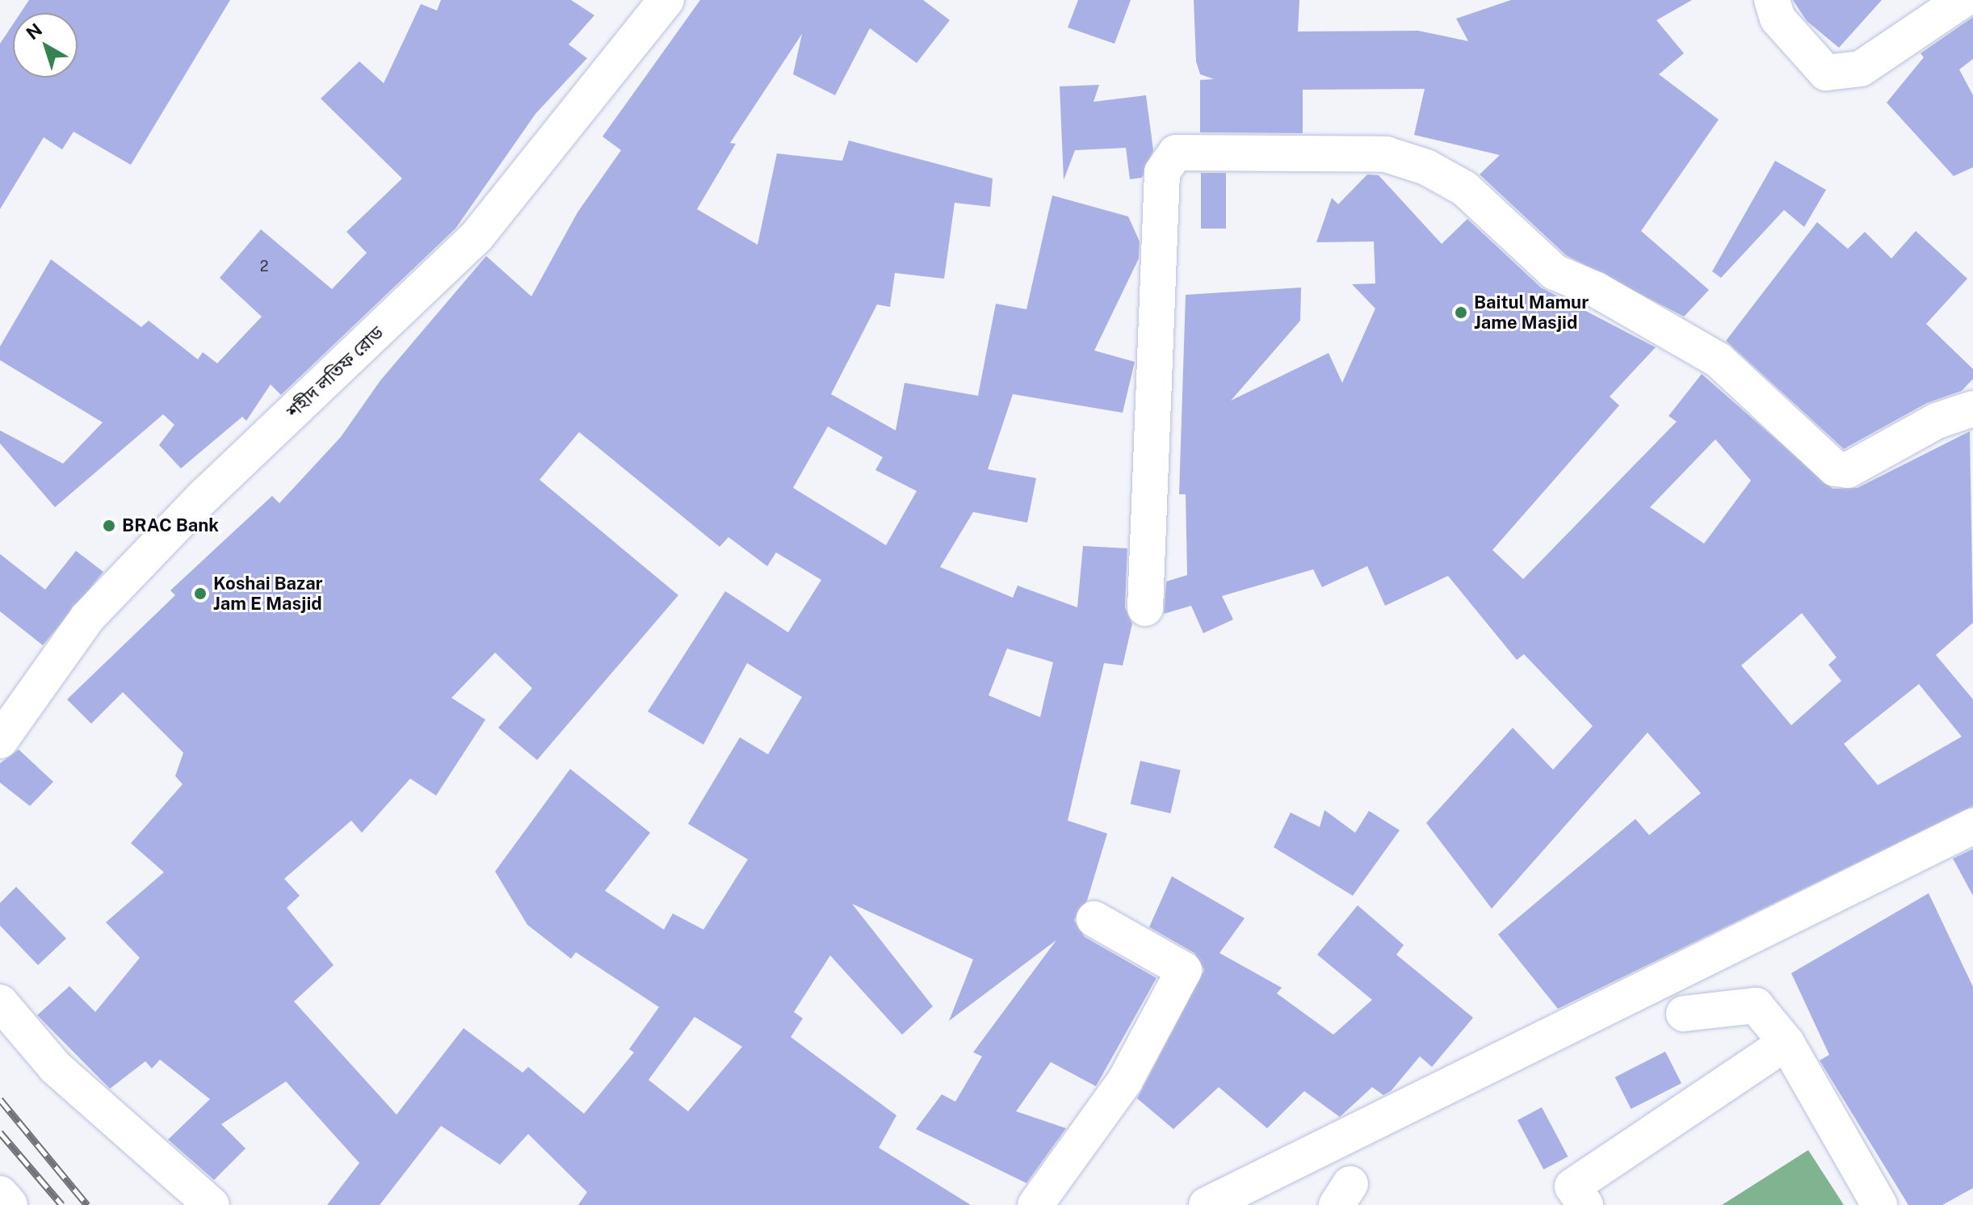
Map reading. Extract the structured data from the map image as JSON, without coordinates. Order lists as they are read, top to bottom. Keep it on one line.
{"streets":{"street":["শহীদ লতিফ রোড"]},"places":["Baitul Mamur Jame Masjid","BRAC Bank","Koshai Bazar Jam E Masjid"],"house_numbers":["2"],"north":"top left"}
